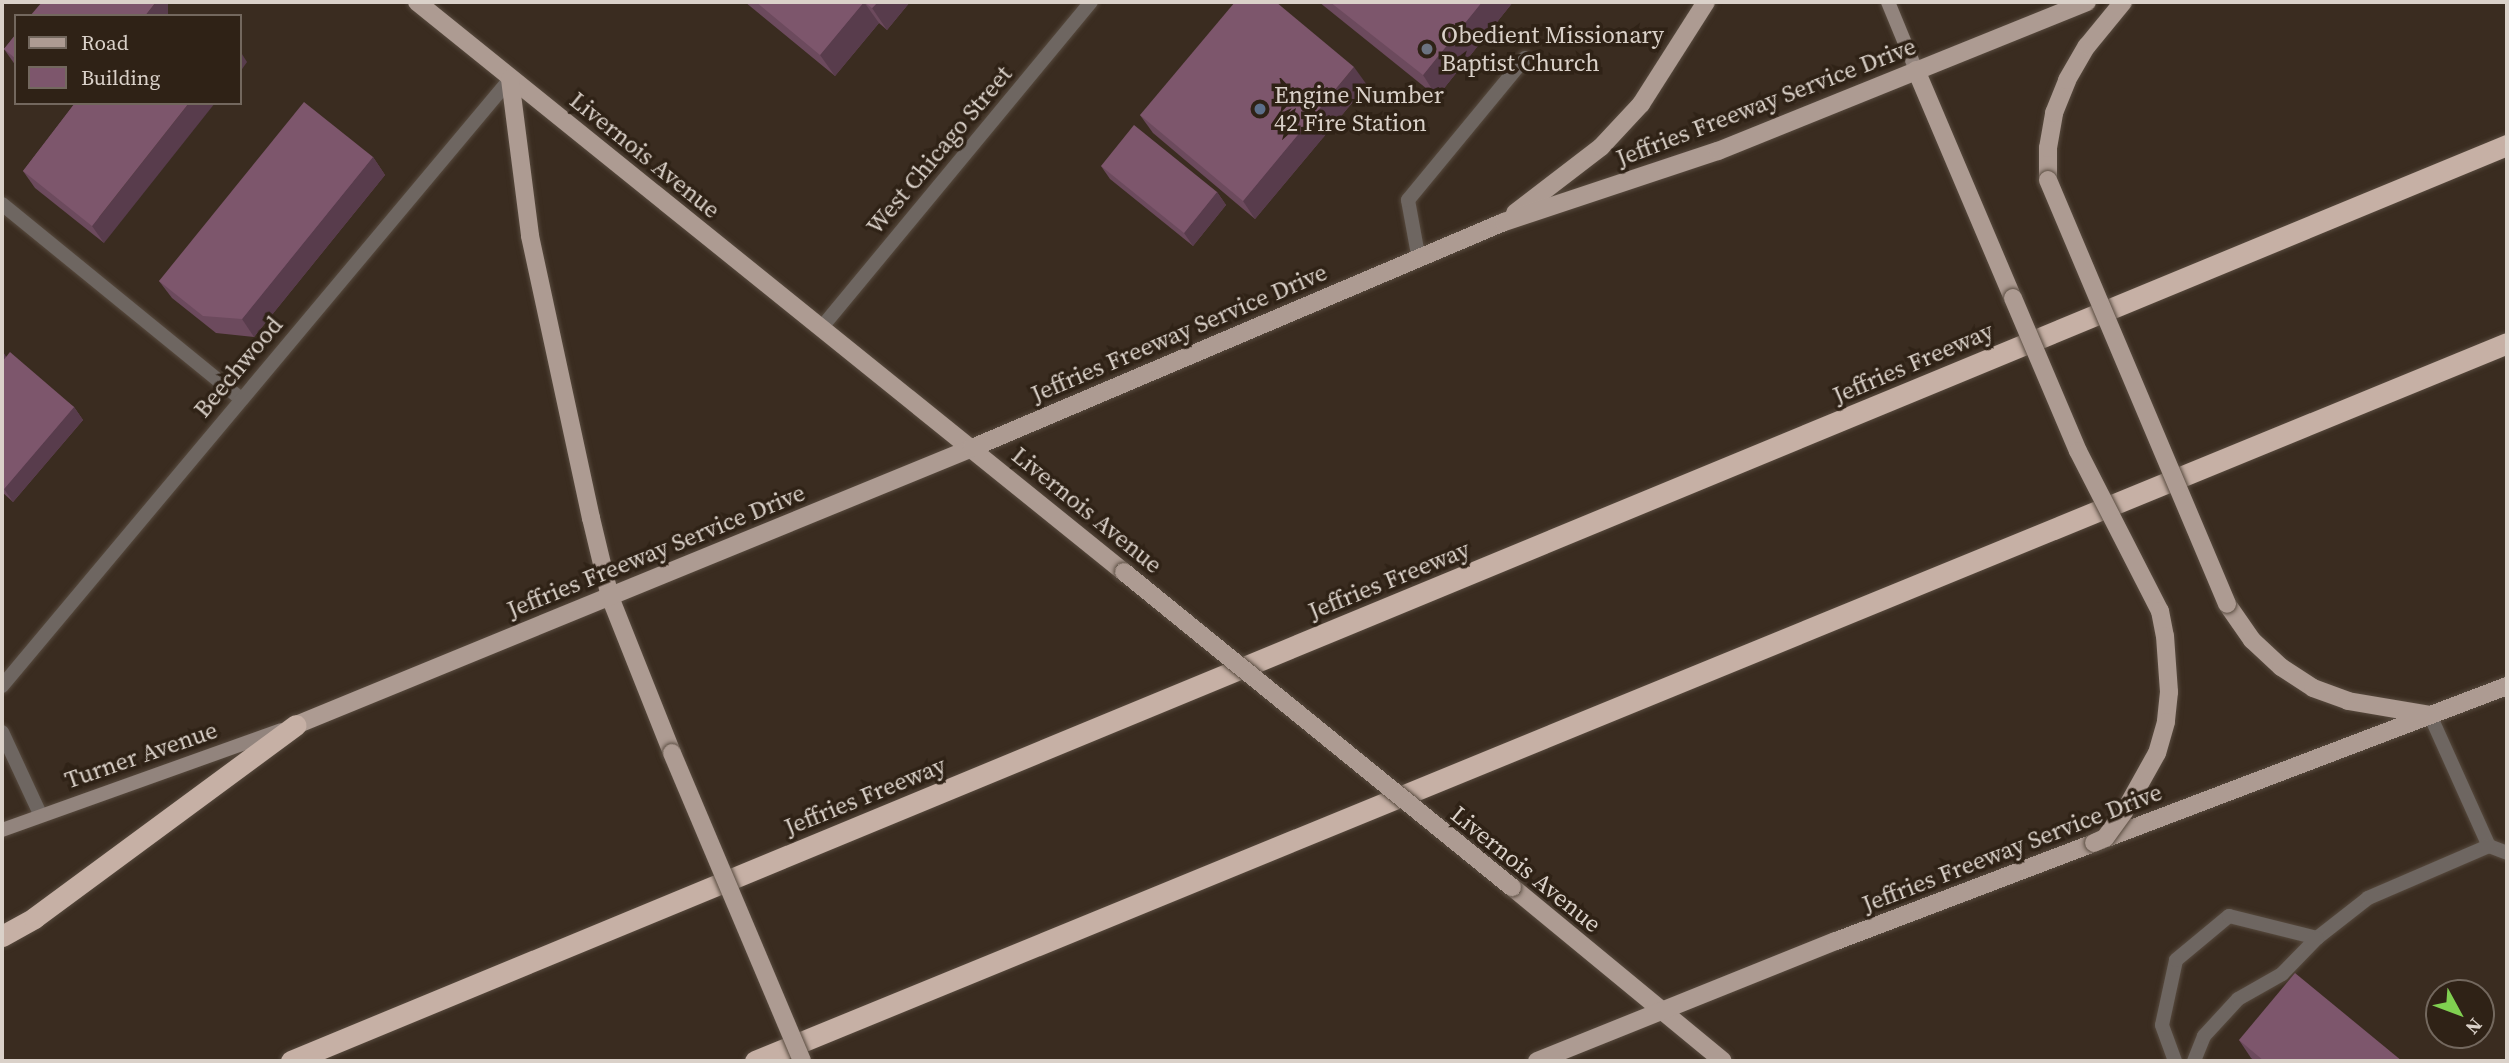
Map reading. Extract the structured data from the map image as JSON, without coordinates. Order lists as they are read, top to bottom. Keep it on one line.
{"streets":{"highway":["Jeffries Freeway"],"main road":["Jeffries Freeway Service Drive","Livernois Avenue"],"street":["West Chicago Street","Beechwood","Turner Avenue"]},"crossings":[["Jeffries Freeway Service Drive","Livernois Avenue"],["Jeffries Freeway Service Drive","Turner Avenue"],["West Chicago Street","Livernois Avenue"],["Livernois Avenue","Beechwood"]],"places":["Obedient Missionary Baptist Church","Engine Number 42 Fire Station"],"legend":["Road","Building"],"north":"bottom right"}
